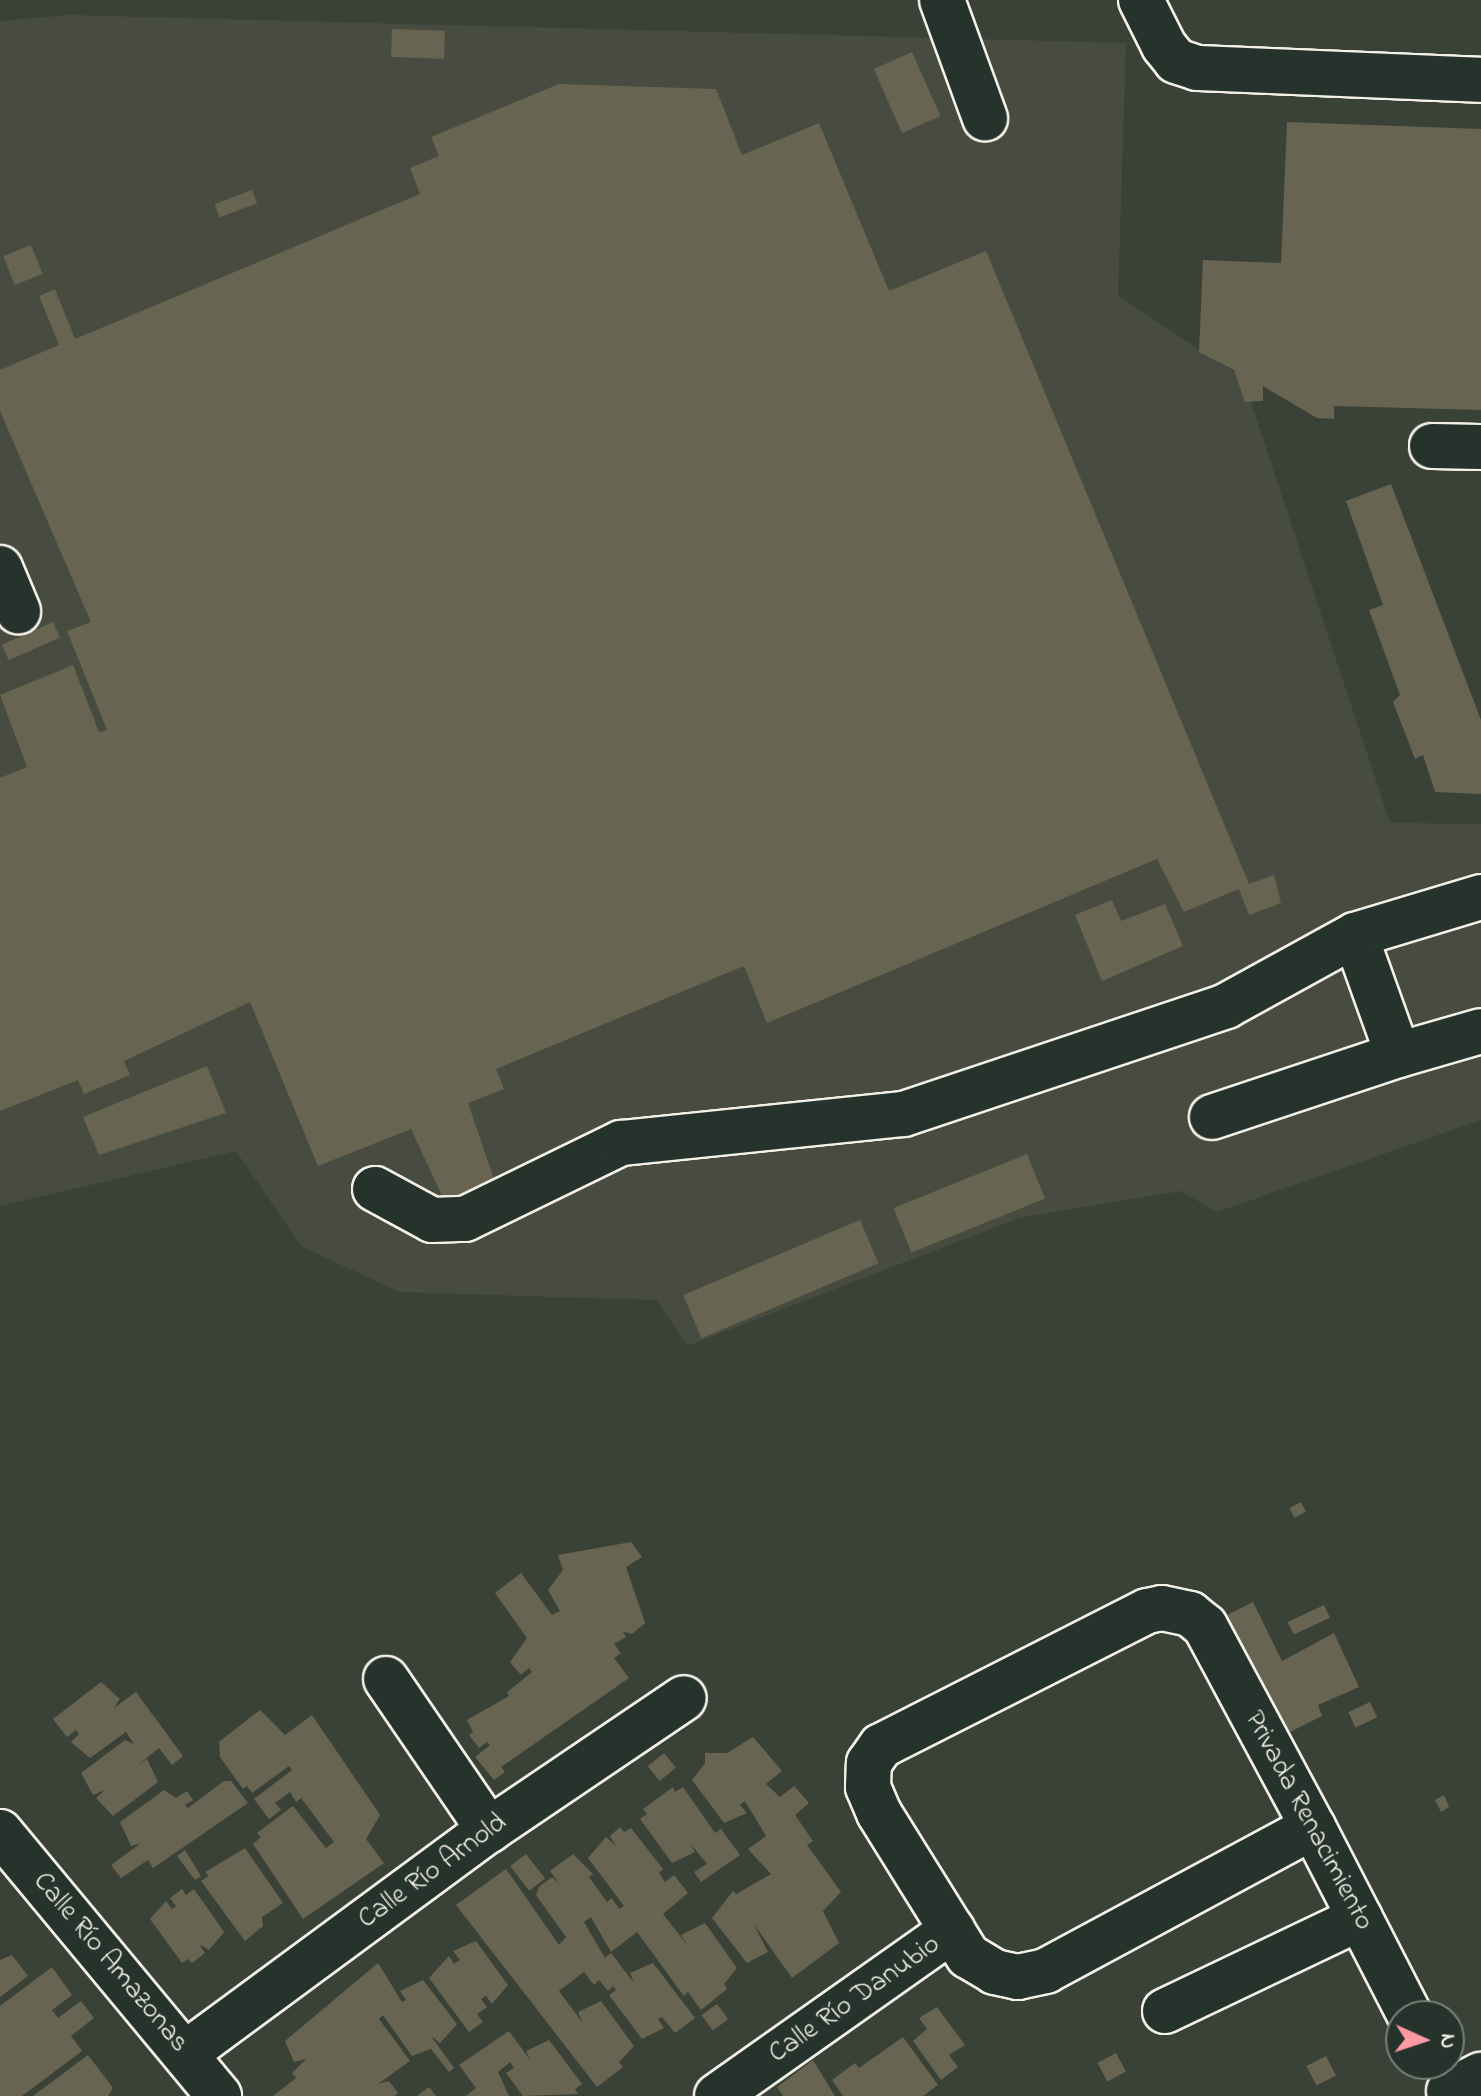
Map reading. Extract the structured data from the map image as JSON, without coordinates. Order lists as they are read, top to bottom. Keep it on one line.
{"streets":{"street":["Privada Renacimiento","Calle Río Arnold","Calle Río Amazonas","Calle Río Danubio"]},"crossings":[["Privada Renacimiento","Calle Río Danubio"],["Calle Río Arnold","Calle Río Amazonas"]],"north":"right"}
